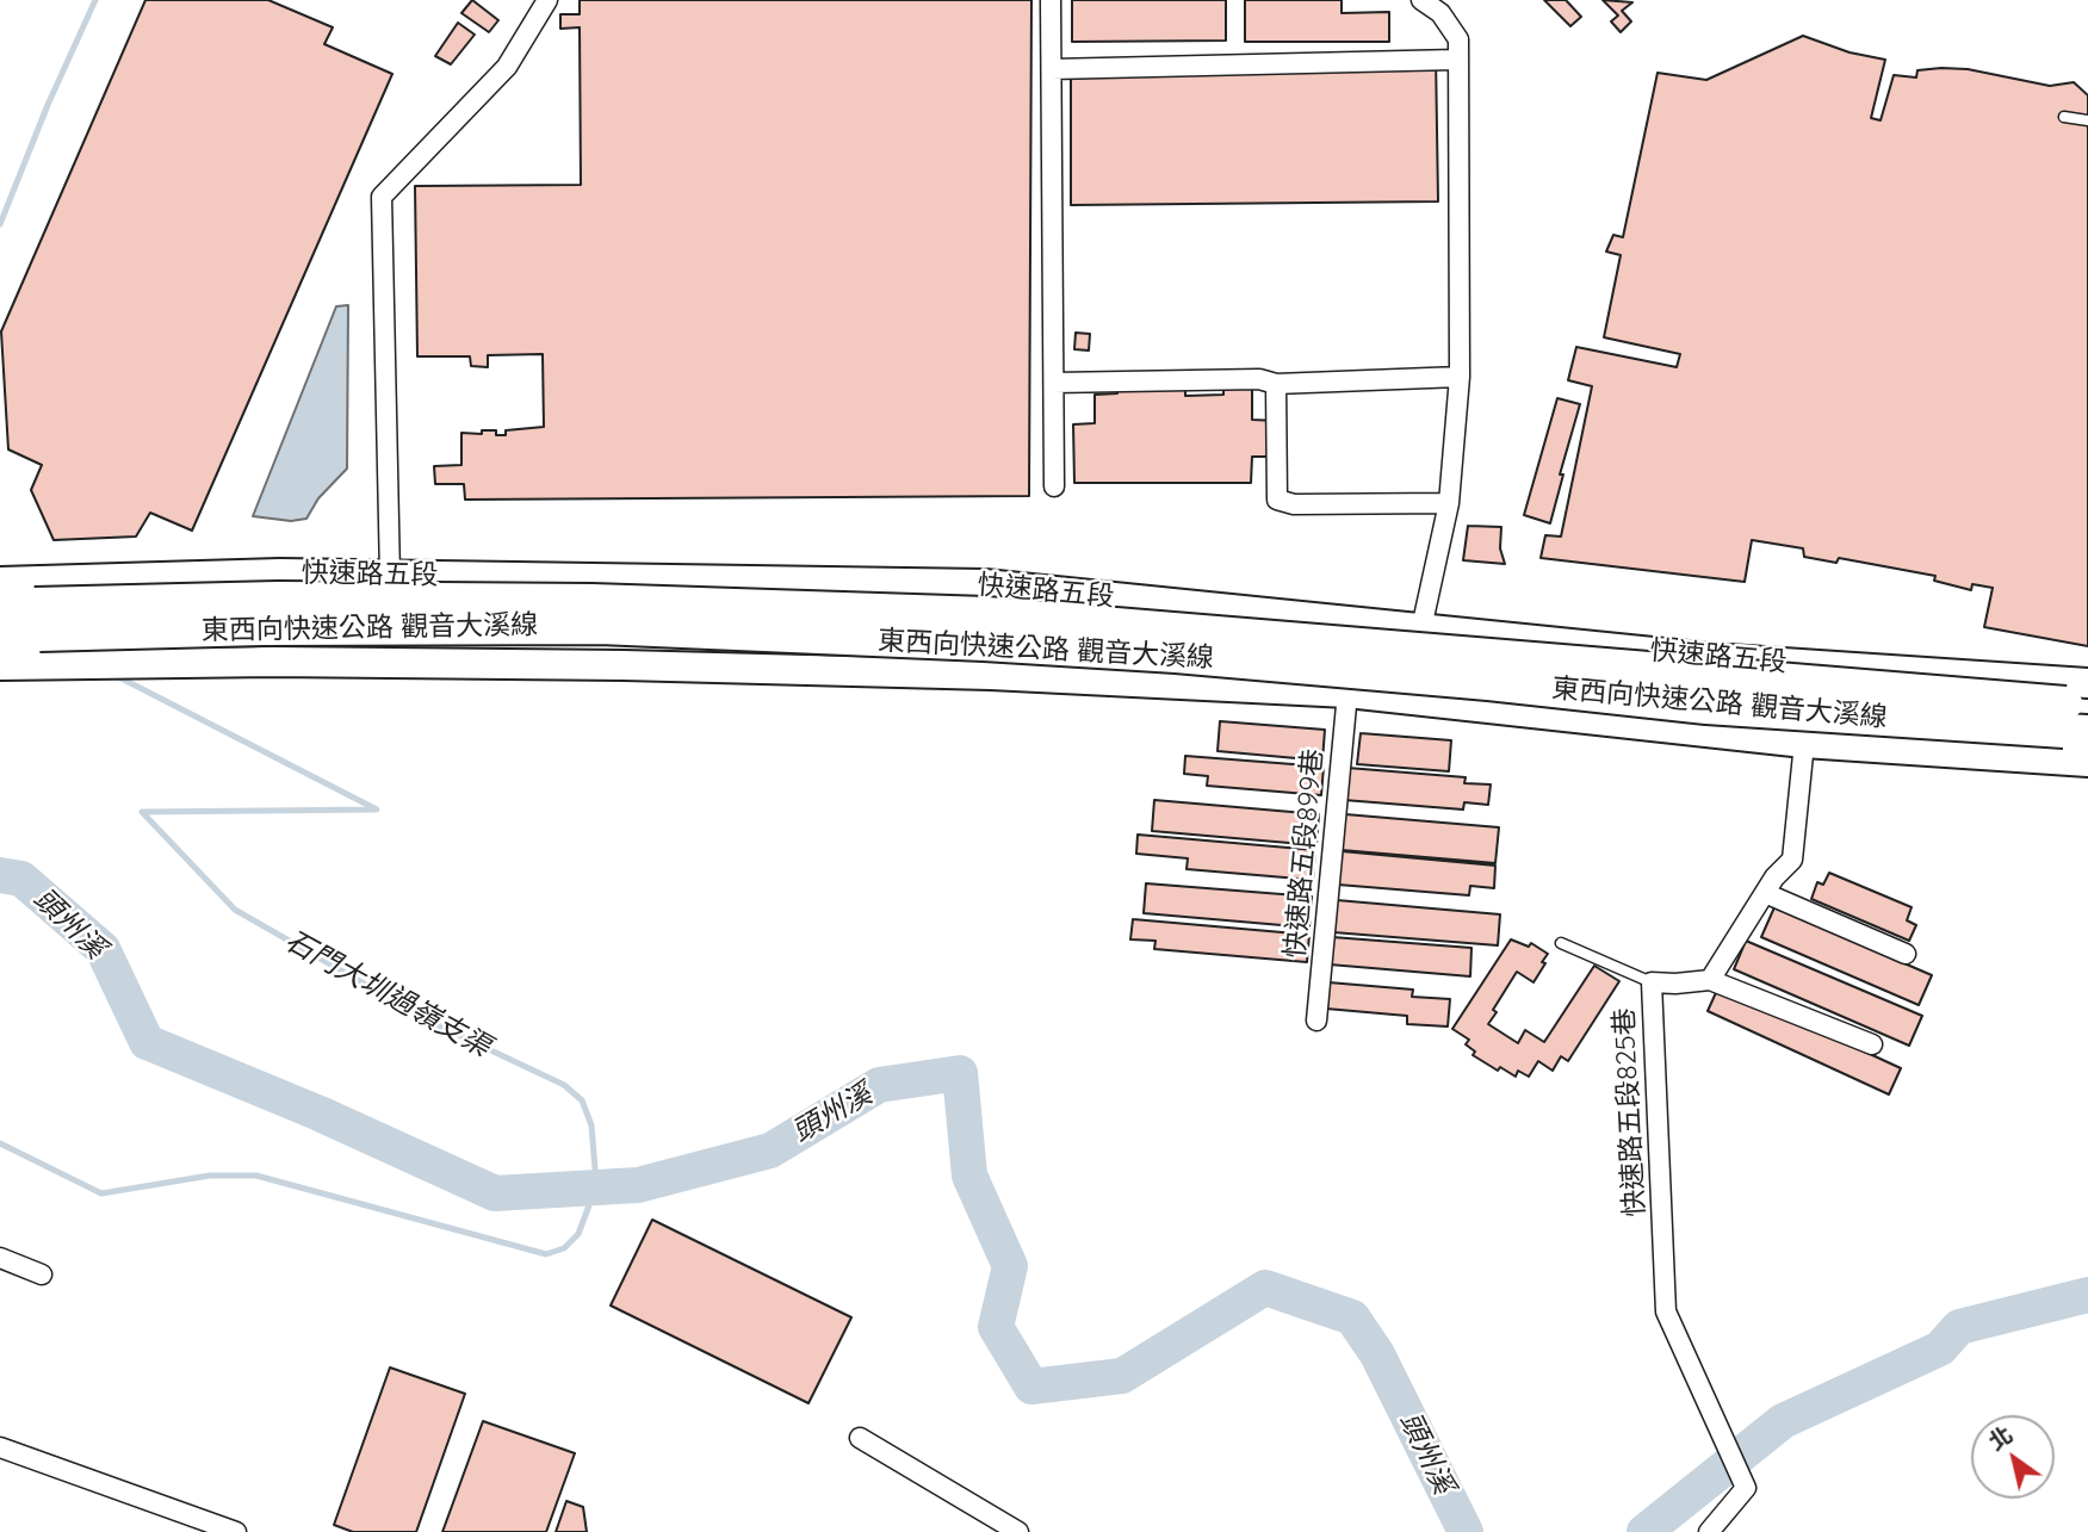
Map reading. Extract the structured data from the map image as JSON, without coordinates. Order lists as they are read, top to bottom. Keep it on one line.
{"streets":{"highway":["東西向快速公路 觀音大溪線"],"main road":["快速路五段"],"street":["快速路五段899巷","快速路五段825巷"]},"water":["頭州溪","石門大圳過嶺支渠"],"north":"top left"}
